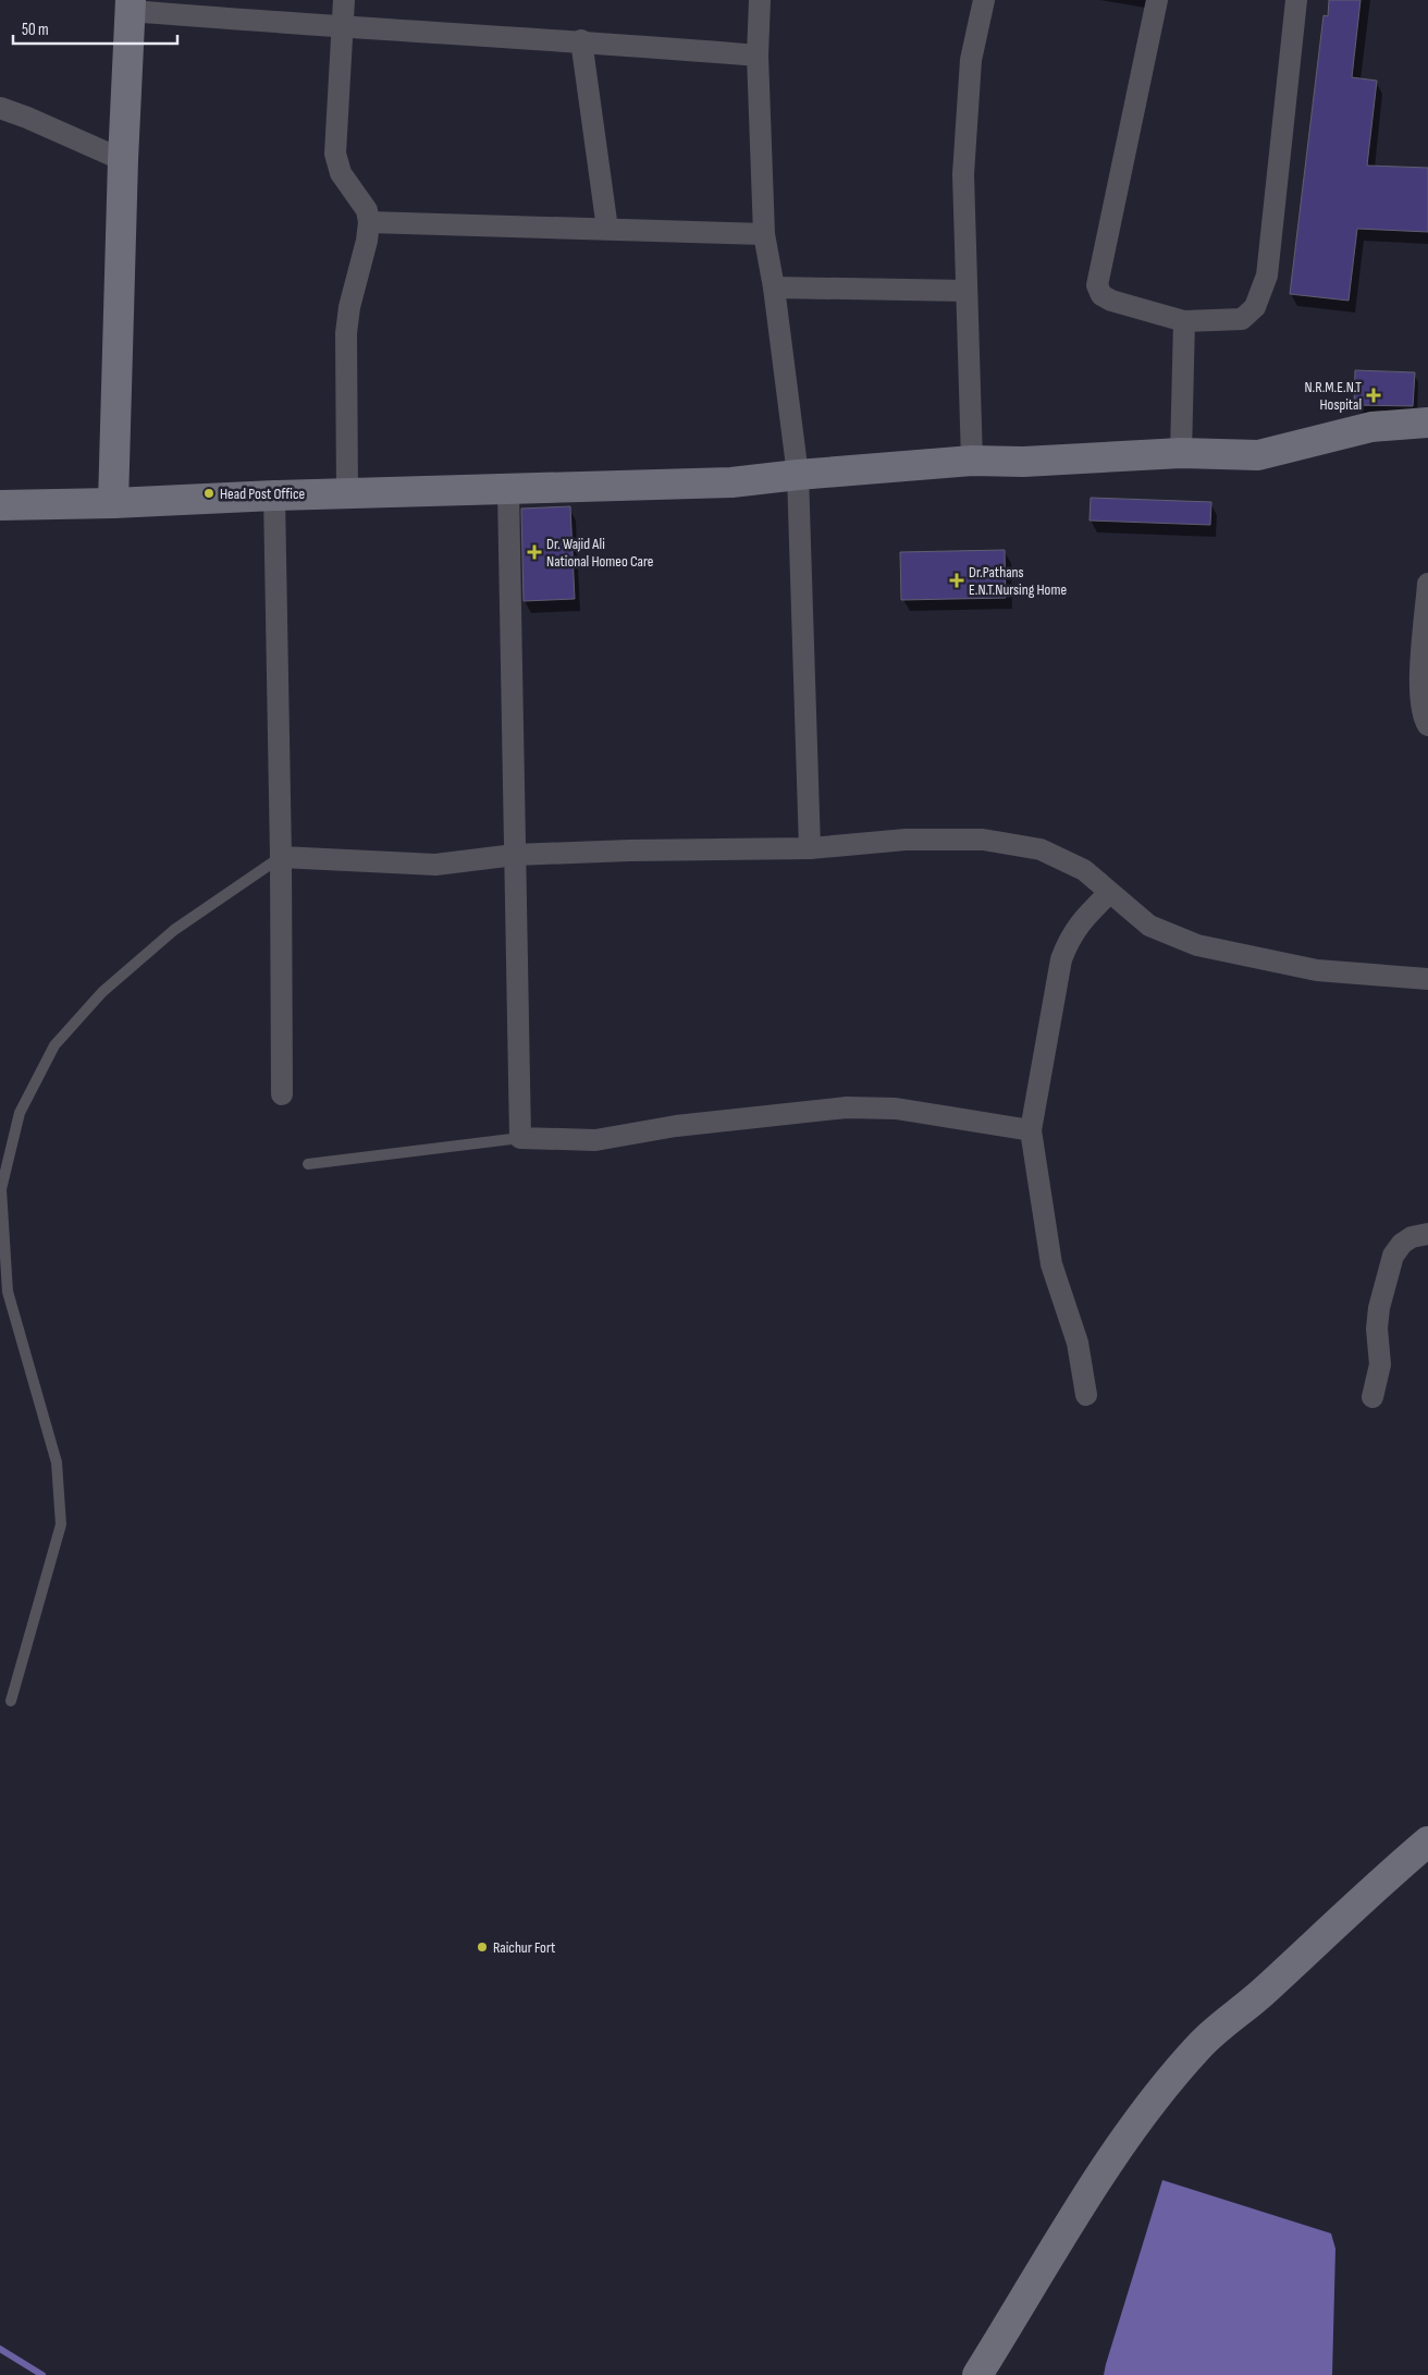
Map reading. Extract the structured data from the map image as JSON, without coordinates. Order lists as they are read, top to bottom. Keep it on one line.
{"places":{"health":["N.R.M.E.N.T Hospital","Dr. Wajid Ali National Homeo Care","Dr.Pathans E.N.T.Nursing Home"],"other":["Head Post Office","Raichur Fort"]},"scale_bar":"50 m"}
